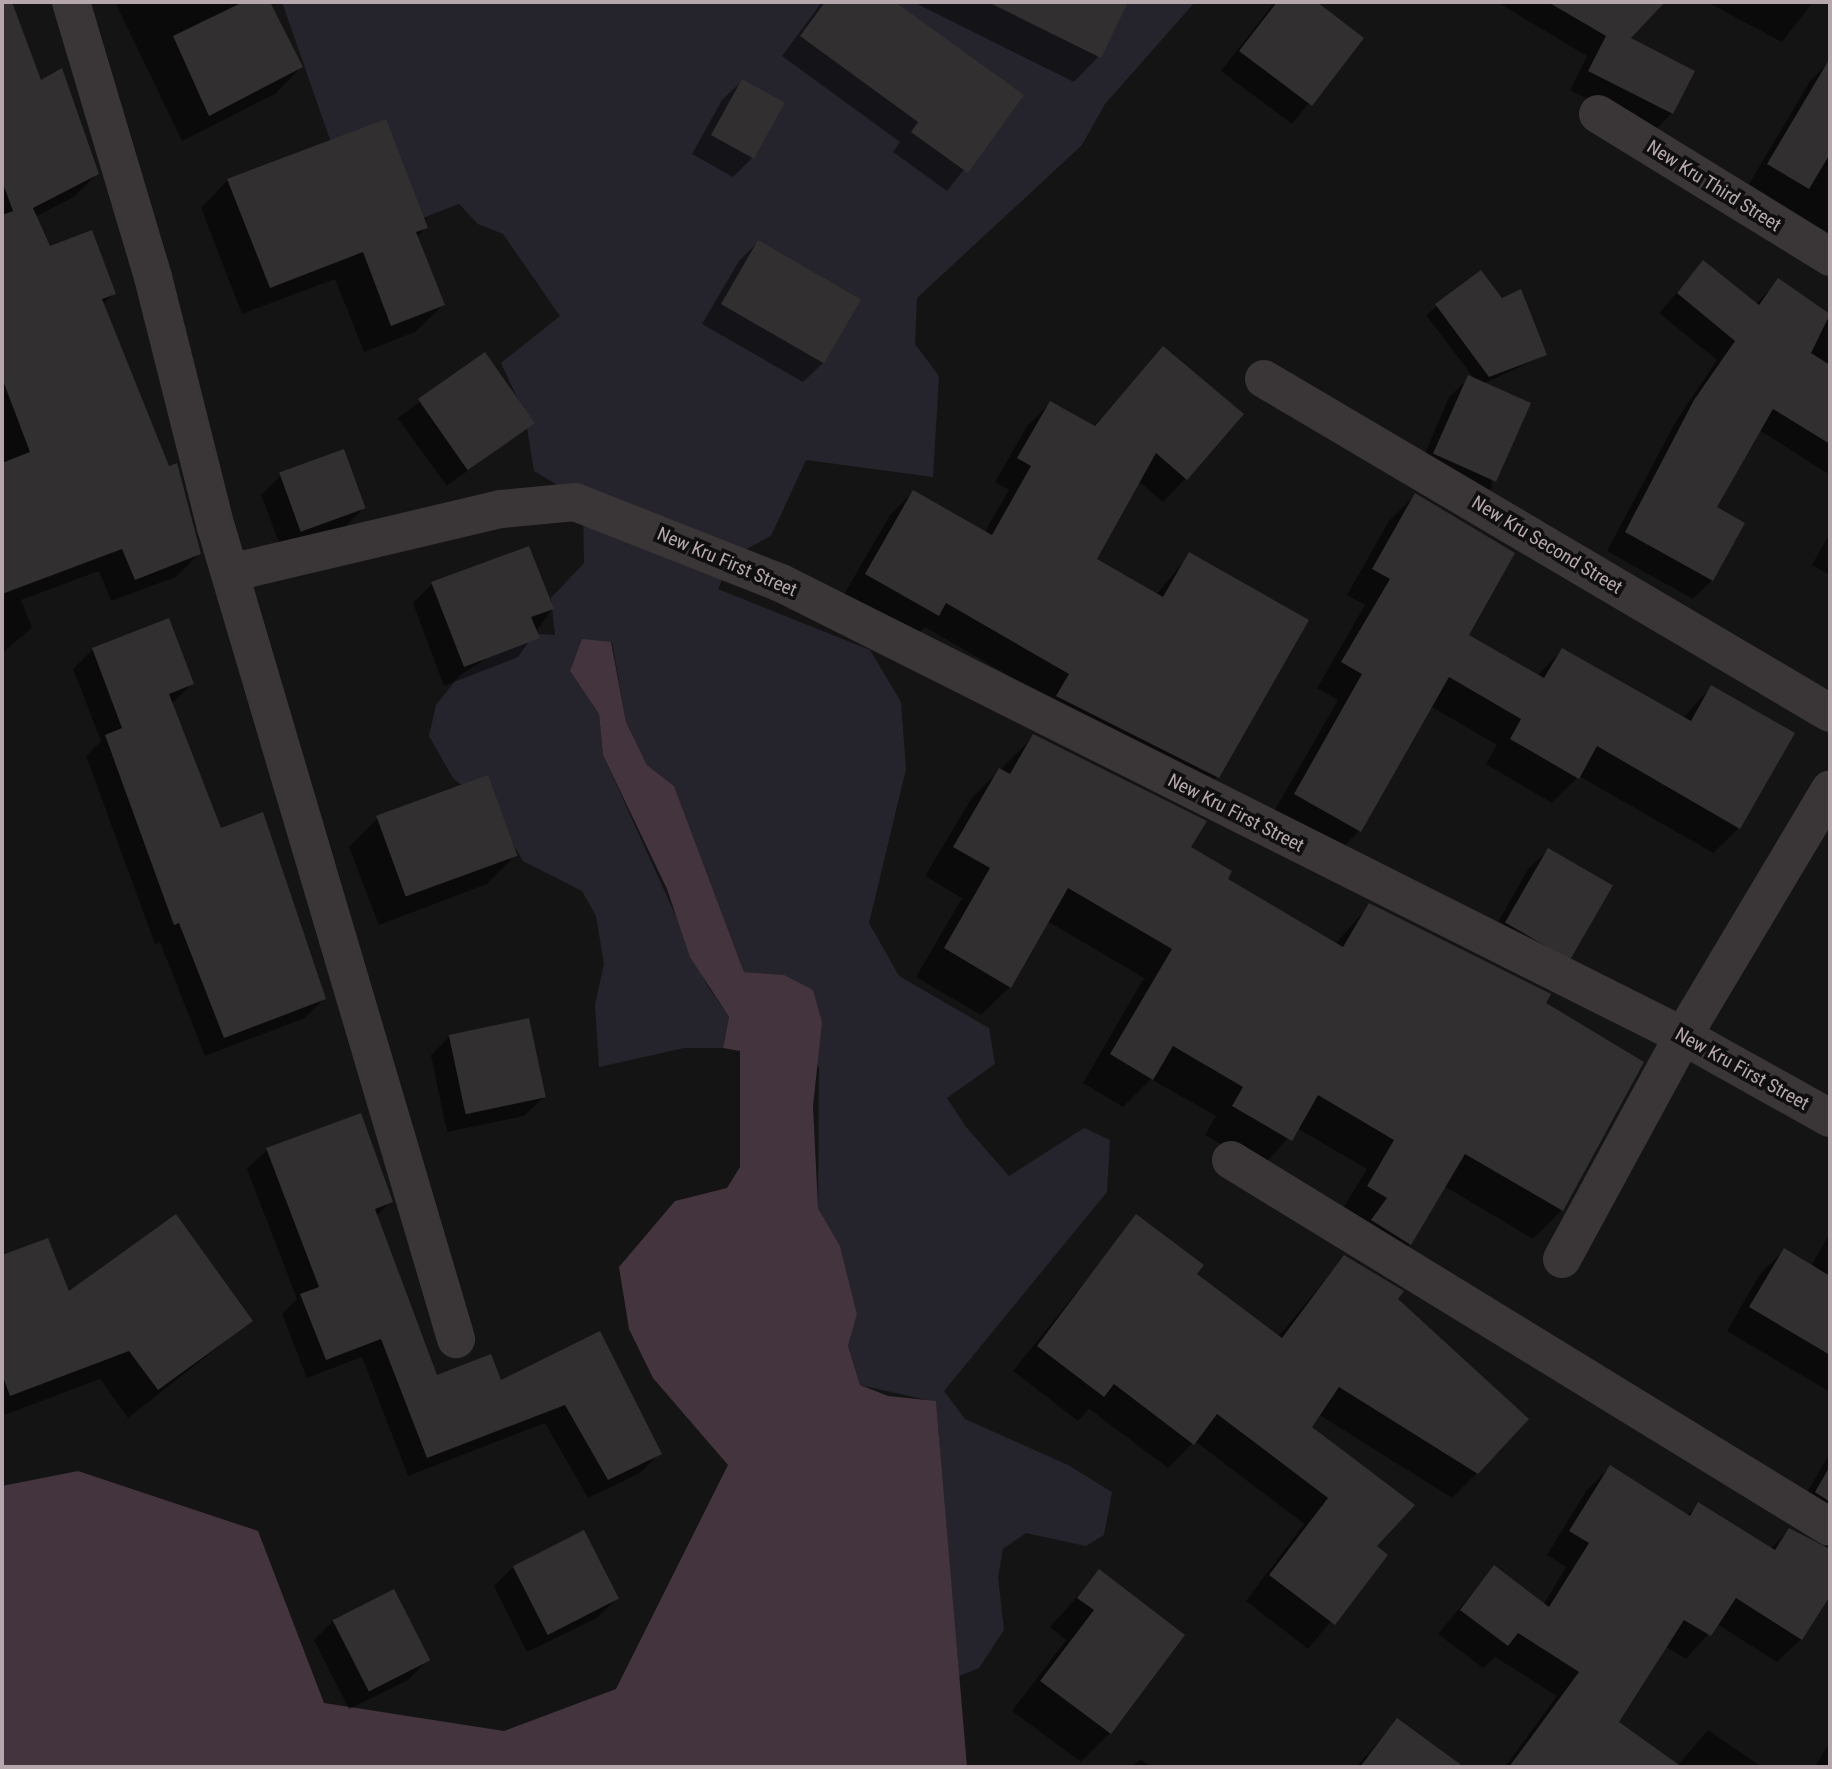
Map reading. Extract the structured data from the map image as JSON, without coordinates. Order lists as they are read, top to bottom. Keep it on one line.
{"streets":{"street":["New Kru Third Street","New Kru Second Street","New Kru First Street"]}}
